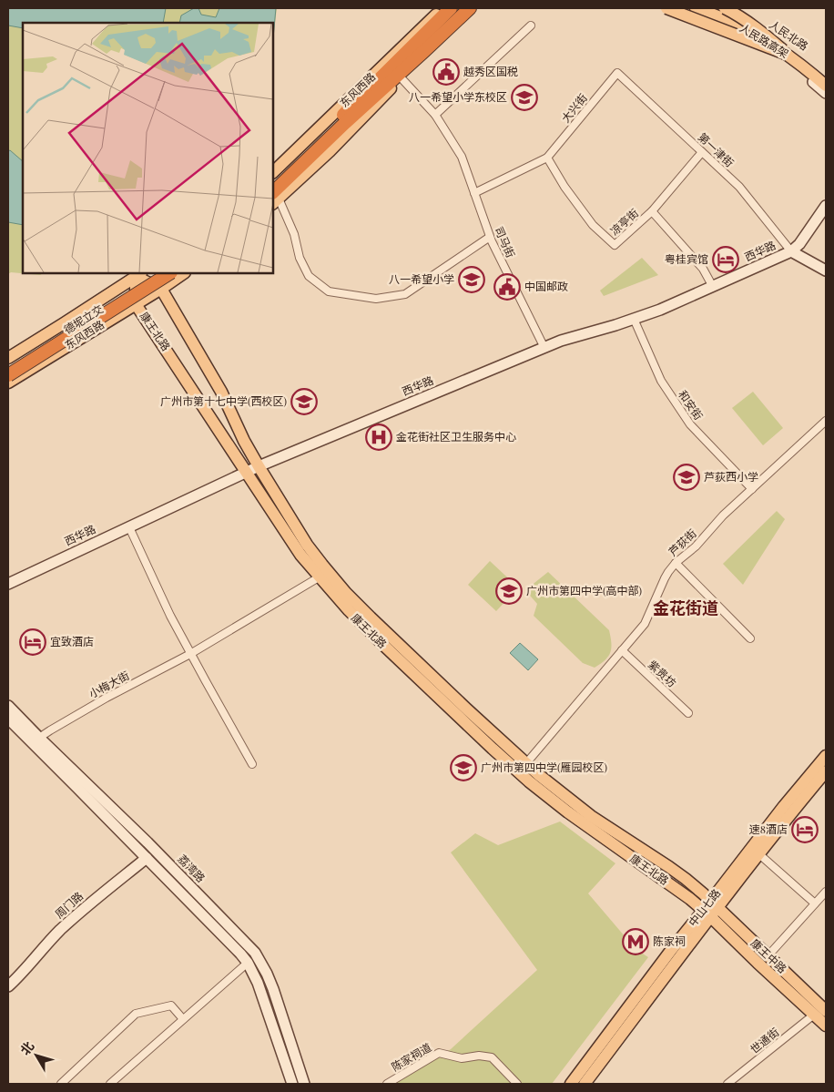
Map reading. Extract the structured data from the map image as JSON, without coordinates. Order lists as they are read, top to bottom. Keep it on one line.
{"streets":{"highway":["东风西路","德坭立交"],"main road":["人民北路","人民路高架","西华路","康王北路","荔湾路","周门路","中山七路","康王中路"],"street":["大兴街","第一津街","凉亭街","司马街","和安街","芦荻街","紫贵坊","小梅大街","世通街","陈家祠道"]},"crossings":[["东风西路","司马街"],["东风西路","康王北路"],["大兴街","第一津街"],["大兴街","凉亭街"],["第一津街","凉亭街"],["第一津街","西华路"],["司马街","西华路"],["西华路","康王北路"],["西华路","和安街"],["康王北路","芦荻街"],["康王北路","小梅大街"],["康王北路","中山七路"],["康王北路","康王中路"],["和安街","芦荻街"],["芦荻街","紫贵坊"],["小梅大街","荔湾路"],["荔湾路","周门路"],["中山七路","康王中路"],["康王中路","世通街"]],"districts":["金花街道"],"places":{"public building":["越秀区国税","中国邮政"],"school or university":["八一希望小学东校区","八一希望小学","广州市第十七中学(西校区)","芦荻西小学","广州市第四中学(高中部)","广州市第四中学(雁园校区)"],"hotel":["粤桂宾馆","宜致酒店","速8酒店"],"hospital":["金花街社区卫生服务中心"],"metro station":["陈家祠"]},"north":"top left"}
